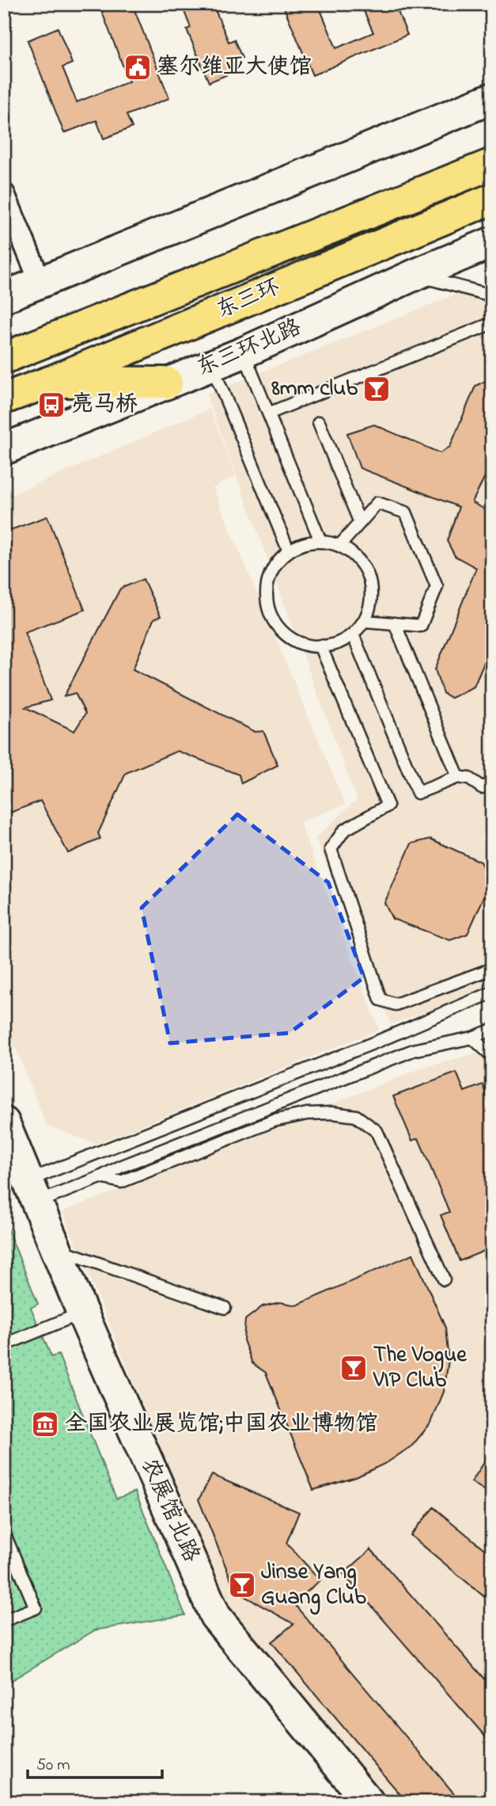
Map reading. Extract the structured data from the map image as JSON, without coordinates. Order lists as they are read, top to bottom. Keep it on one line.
{"streets":{"highway":["东三环"],"street":["东三环北路","农展馆北路"]},"places":{"public building":["塞尔维亚大使馆"],"bar":["8mm club","The Vogue VIP Club","Jinse Yang Guang Club"],"bus stop":["亮马桥"],"museum":["全国农业展览馆;中国农业博物馆"]},"scale_bar":"50 m"}
